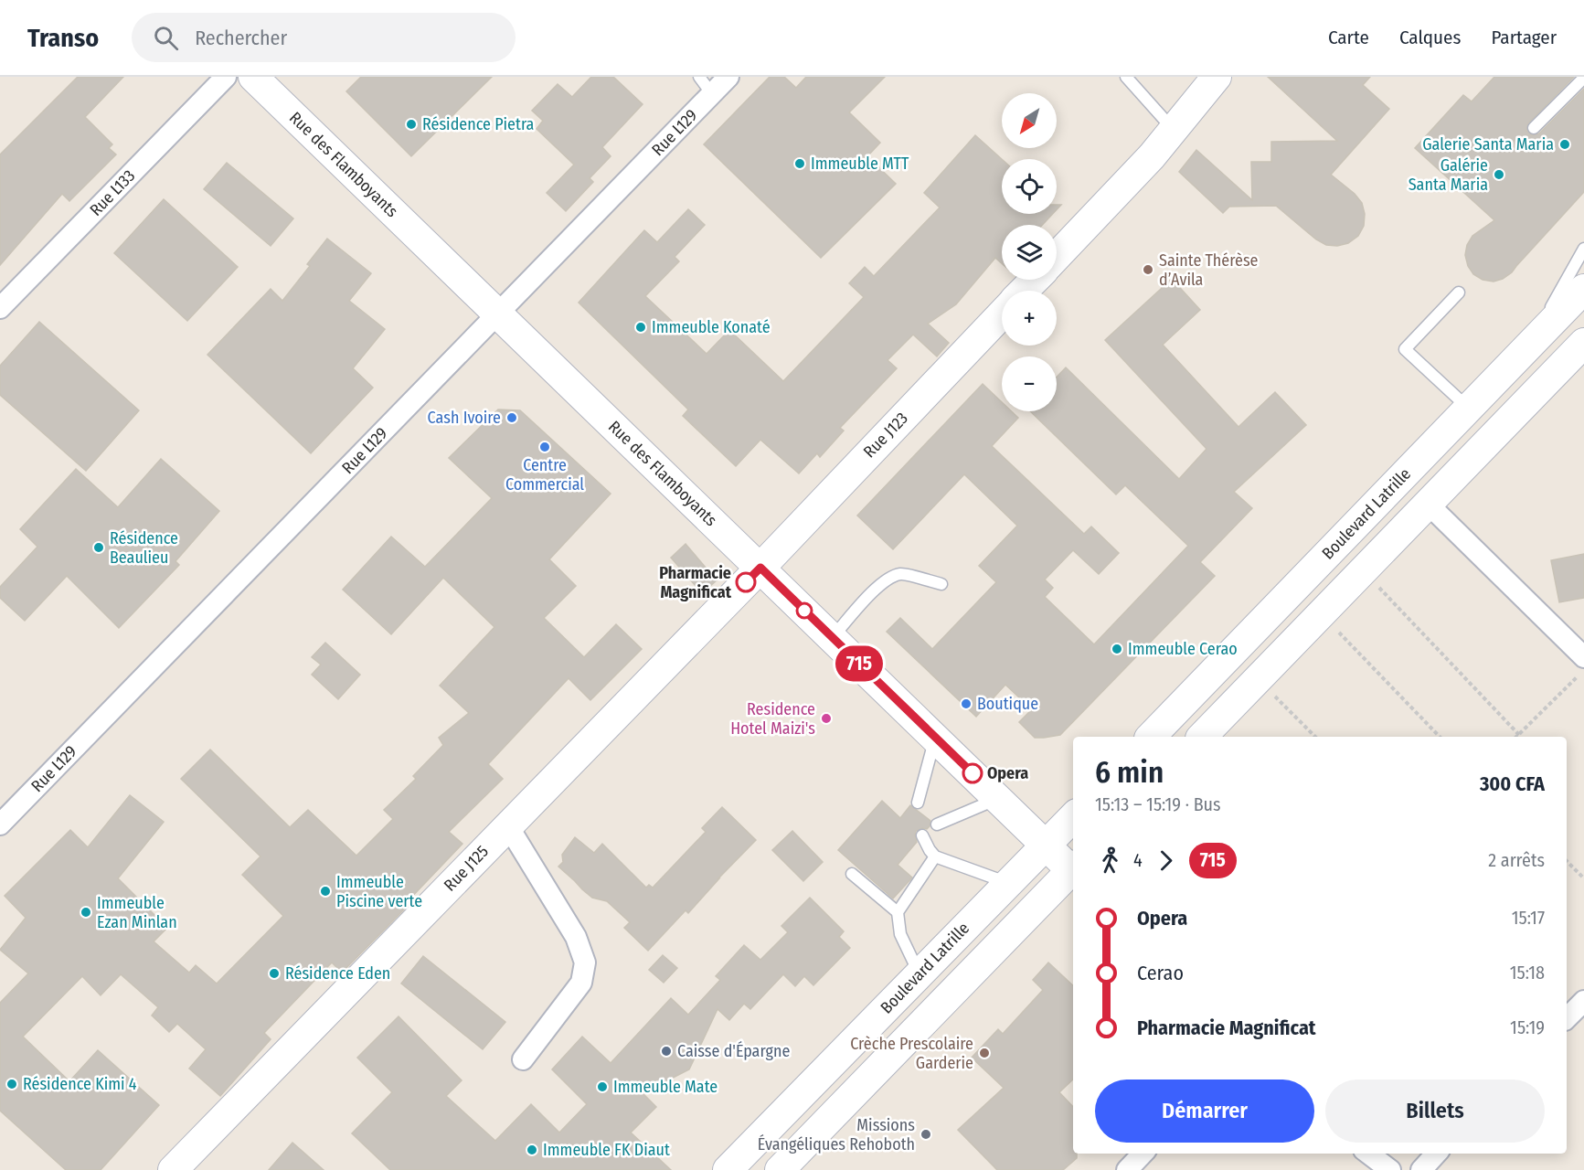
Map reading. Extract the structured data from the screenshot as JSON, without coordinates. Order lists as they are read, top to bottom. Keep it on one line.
{"streets":{"street":["Rue L129","Rue des Flamboyants","Rue L133","Rue J123","Boulevard Latrille","Rue J125"]},"crossings":[["Rue L129","Rue des Flamboyants"],["Rue des Flamboyants","Rue J123"],["Rue des Flamboyants","Boulevard Latrille"],["Rue des Flamboyants","Rue J125"],["Rue J123","Rue J125"]],"places":["Résidence Pietra","Galerie Santa Maria","Immeuble MTT","Galérie Santa Maria","Sainte Thérèse d’Avila","Immeuble Konaté","Cash Ivoire","Centre Commercial","Résidence Beaulieu","Pharmacie Magnificat","Immeuble Cerao","Boutique","Residence Hotel Maizi's","Opera","Immeuble Piscine verte","Immeuble Ezan Minlan","Résidence Eden","Caisse d'Épargne","Crèche Prescolaire Garderie","Résidence Kimi 4","Immeuble Mate","Missions Évangéliques Rehoboth","Immeuble FK Diaut"],"lines":["bus line 715"],"north":"bottom left","page":{"header":"Transo","search":"Rechercher","nav":["Carte","Calques","Partager"],"on_map":"715","map_buttons":["+","−"],"heading":["6 min","15:13 – 15:19 · Bus","300 CFA"],"legs":["4","715","2 arrêts"],"list":[{"name":"Opera","value":"15:17"},{"name":"Cerao","value":"15:18"},{"name":"Pharmacie Magnificat","value":"15:19"}],"buttons":["Démarrer","Billets"]}}
